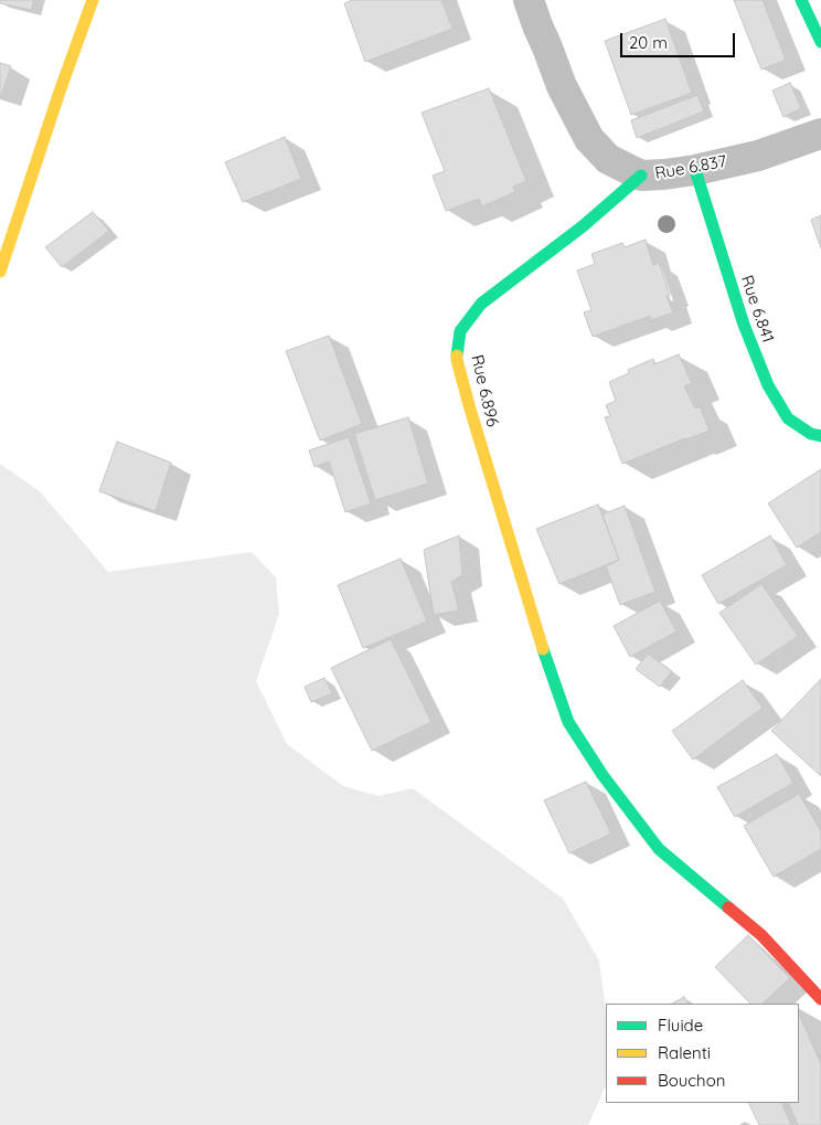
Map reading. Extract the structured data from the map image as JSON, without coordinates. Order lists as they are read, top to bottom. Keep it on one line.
{"streets":{"street":["Rue 6.837","Rue 6.841","Rue 6.896"]},"crossings":[["Rue 6.837","Rue 6.841"],["Rue 6.837","Rue 6.896"]],"legend":["Fluide","Ralenti","Bouchon"],"scale_bar":"20 m"}
